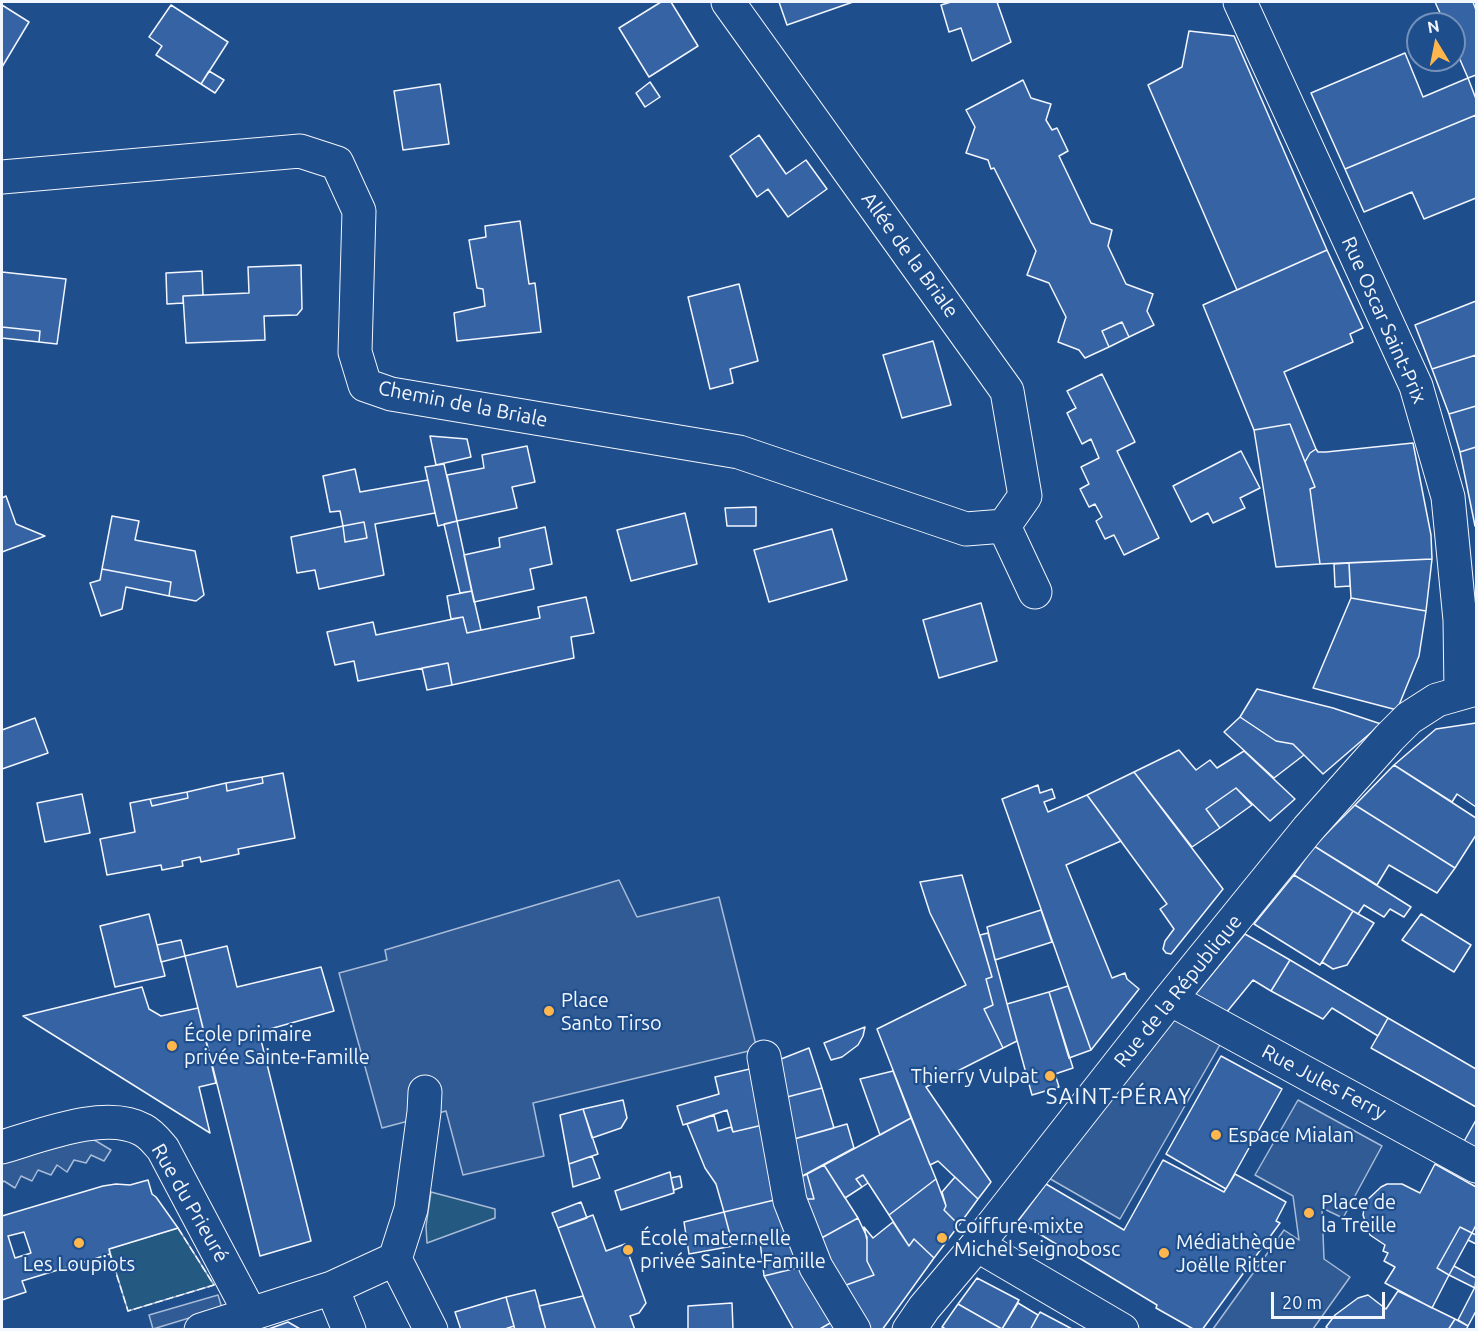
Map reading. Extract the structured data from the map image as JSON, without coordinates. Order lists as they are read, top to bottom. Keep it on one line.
{"streets":{"street":["Allée de la Briale","Rue Oscar Saint-Prix","Chemin de la Briale","Rue de la République","Rue Jules Ferry","Rue du Prieuré"]},"crossings":[["Allée de la Briale","Chemin de la Briale"],["Rue Oscar Saint-Prix","Rue de la République"],["Rue de la République","Rue Jules Ferry"]],"districts":["SAINT-PÉRAY"],"places":["Place Santo Tirso","École primaire privée Sainte-Famille","Thierry Vulpat","Espace Mialan","Place de la Treille","Coiffure mixte Michel Seignobosc","Les Loupiots","École maternelle privée Sainte-Famille","Médiathèque Joëlle Ritter"],"scale_bar":"20 m","north":"top"}
